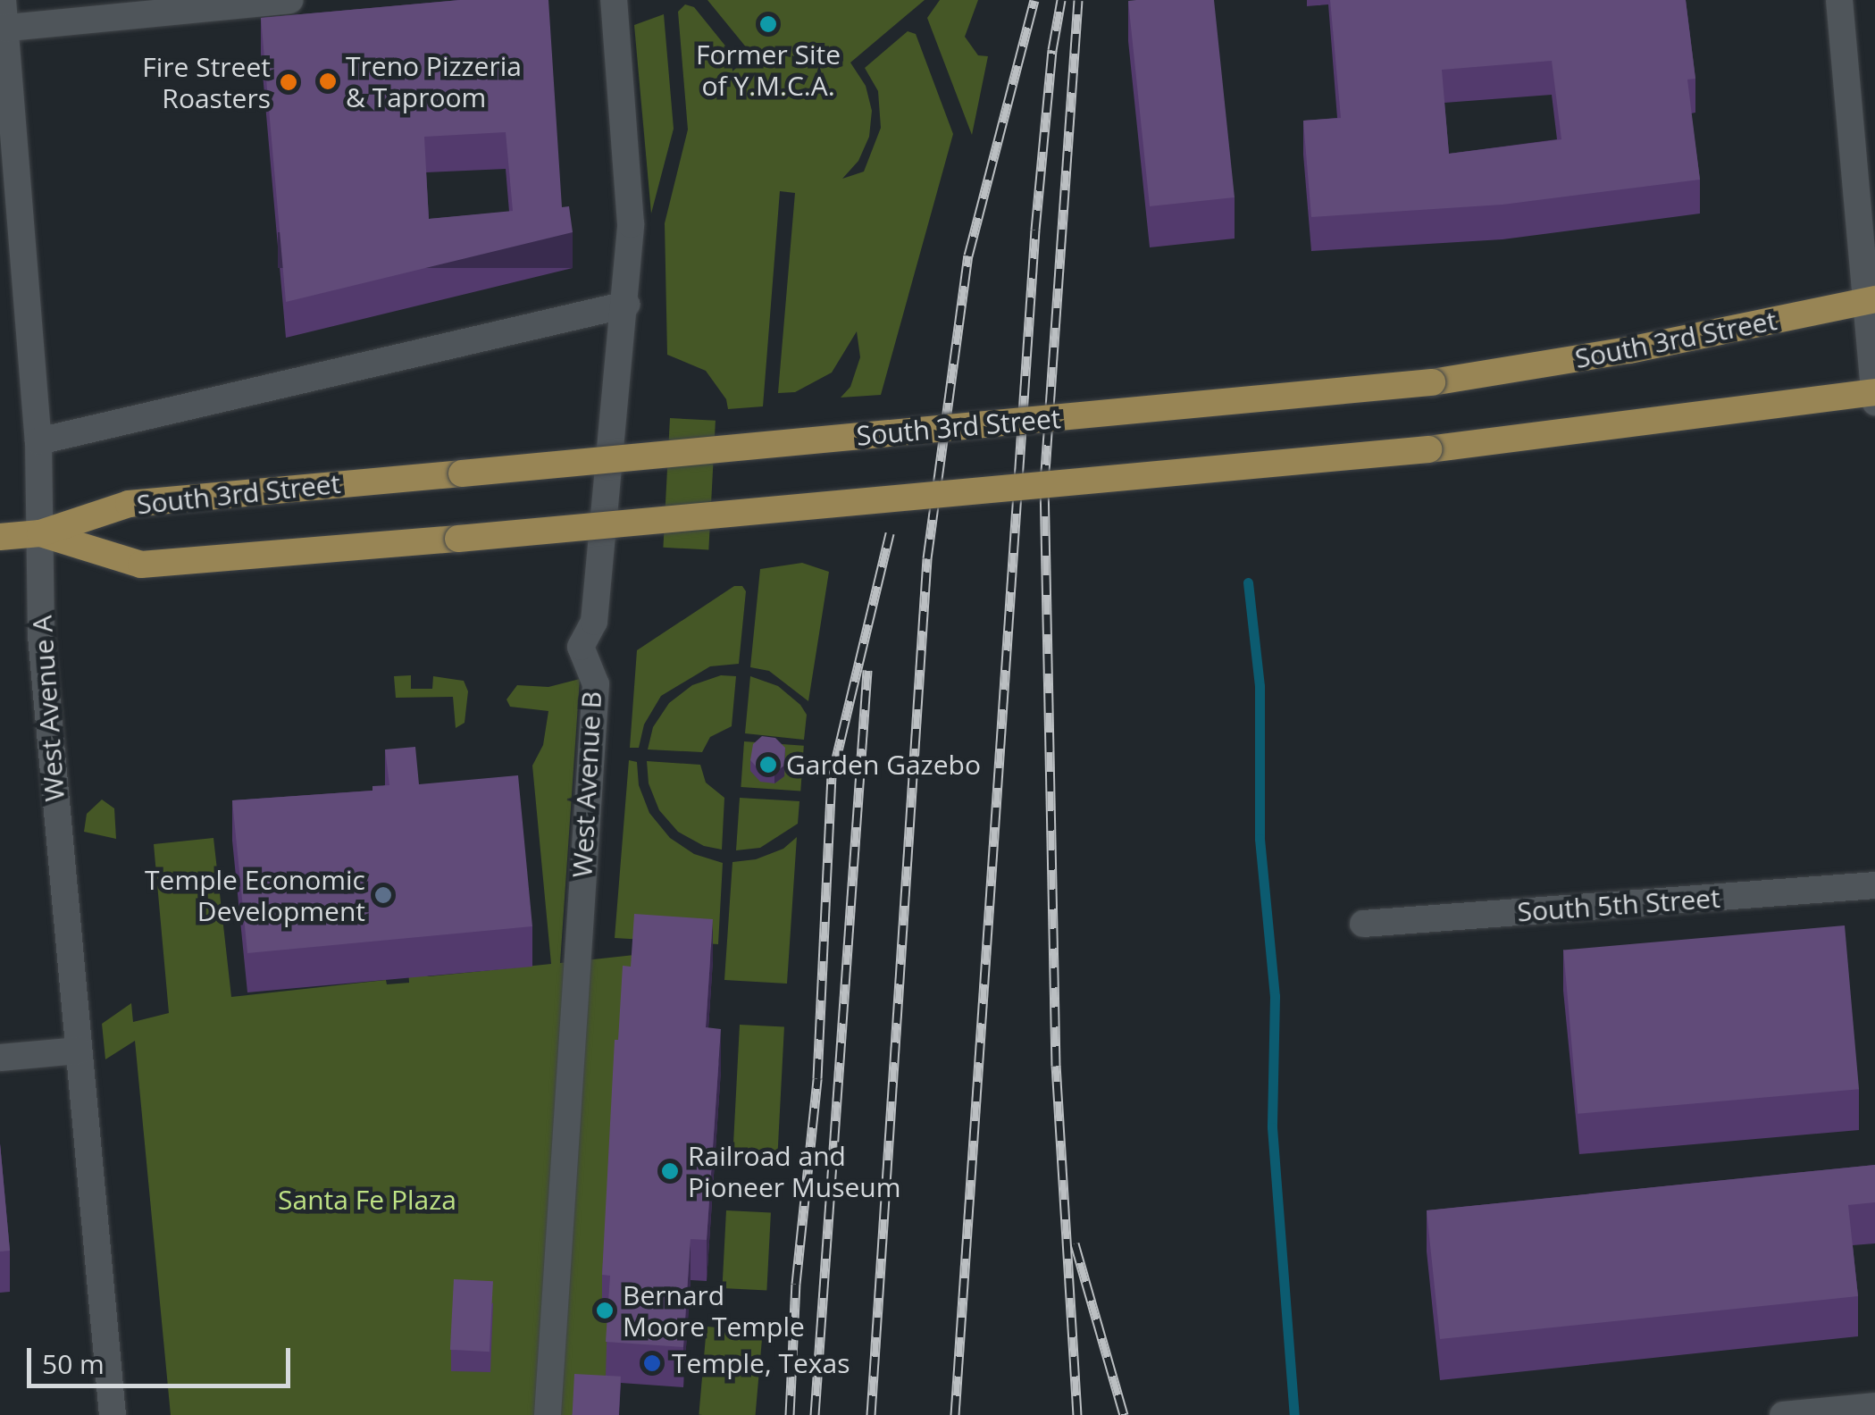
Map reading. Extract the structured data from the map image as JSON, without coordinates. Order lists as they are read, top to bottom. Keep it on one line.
{"streets":{"main road":["South 3rd Street"],"street":["West Avenue A","West Avenue B","South 5th Street"]},"crossings":[["South 3rd Street","West Avenue A"]],"parks":["Santa Fe Plaza"],"places":["Former Site of Y.M.C.A.","Treno Pizzeria & Taproom","Fire Street Roasters","Garden Gazebo","Temple Economic Development","Railroad and Pioneer Museum","Bernard Moore Temple","Temple, Texas"],"scale_bar":"50 m"}
